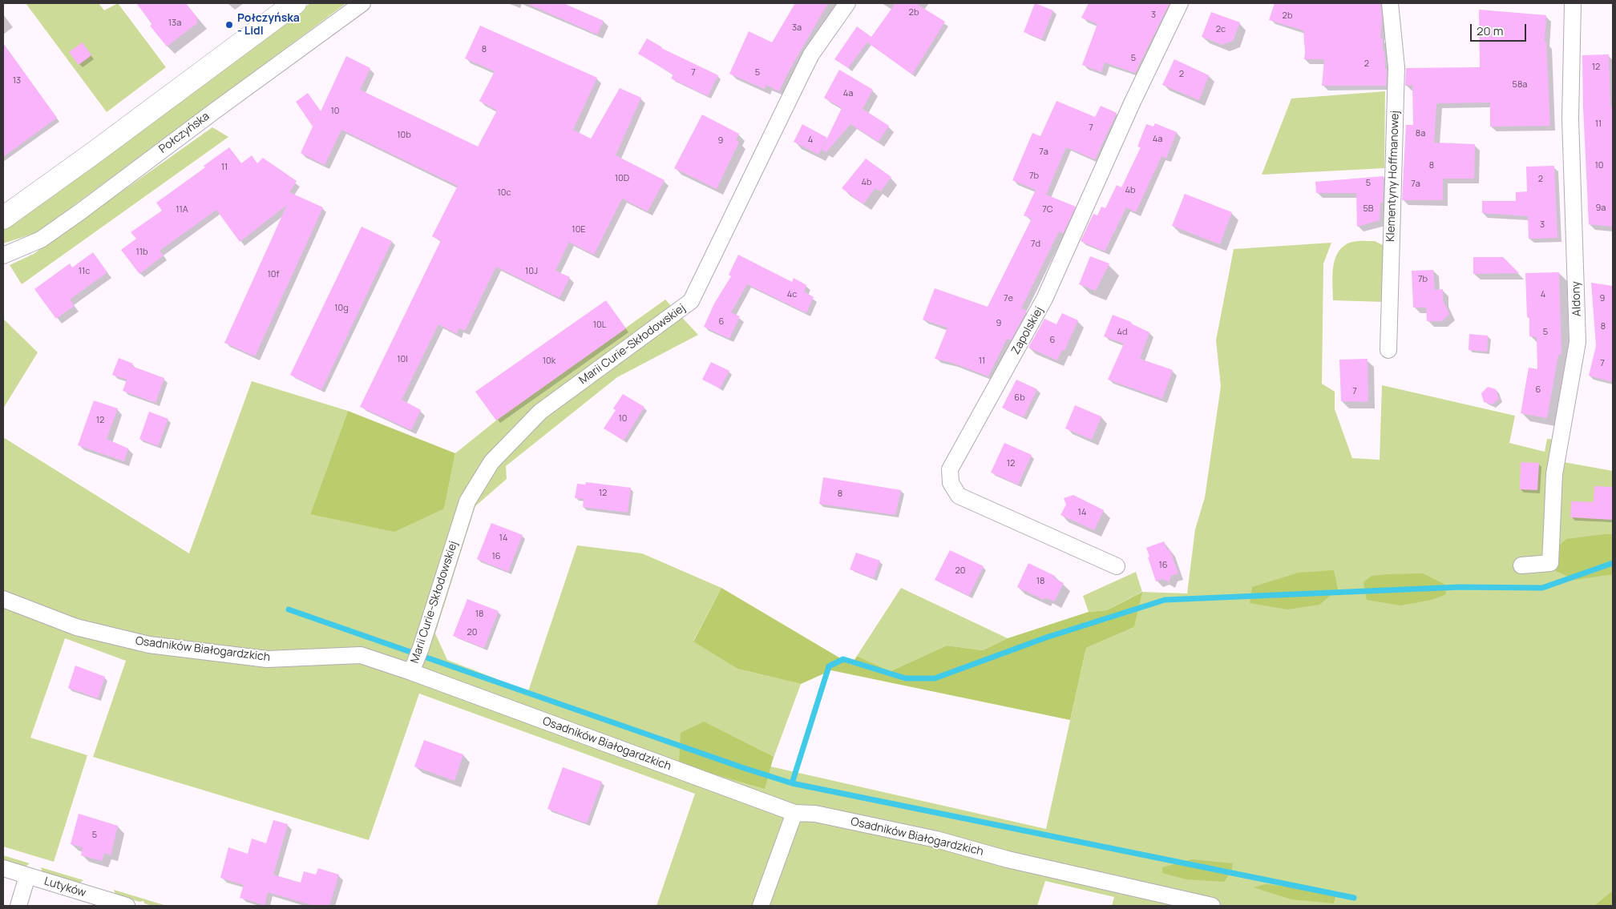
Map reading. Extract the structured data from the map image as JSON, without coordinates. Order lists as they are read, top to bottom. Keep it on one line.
{"streets":{"street":["Połczyńska","Klementyny Hoffmanowej","Aldony","Zapolskiej","Marii Curie-Skłodowskiej","Osadników Białogardzkich","Lutyków"]},"crossings":[["Marii Curie-Skłodowskiej","Osadników Białogardzkich"]],"places":["Połczyńska - Lidl"],"house_numbers":["2b","3","2b","13a","3a","2c","8","5","2","12","7","5","2","13","58a","4a","10","11","7","8a","10b","4a","4","9","7a","8","10","11","7b","10D","2","4b","5","7a","4b","10c","9a","5B","11A","7C","3","10E","7d","11b","11c","10J","10f","7b","4c","4","7e","9","10g","6","9","10L","8","4d","5","6","10I","10k","11","7","6","7","6b","10","12","12","12","8","14","14","16","16","20","18","18","20","5"],"scale_bar":"20 m"}
